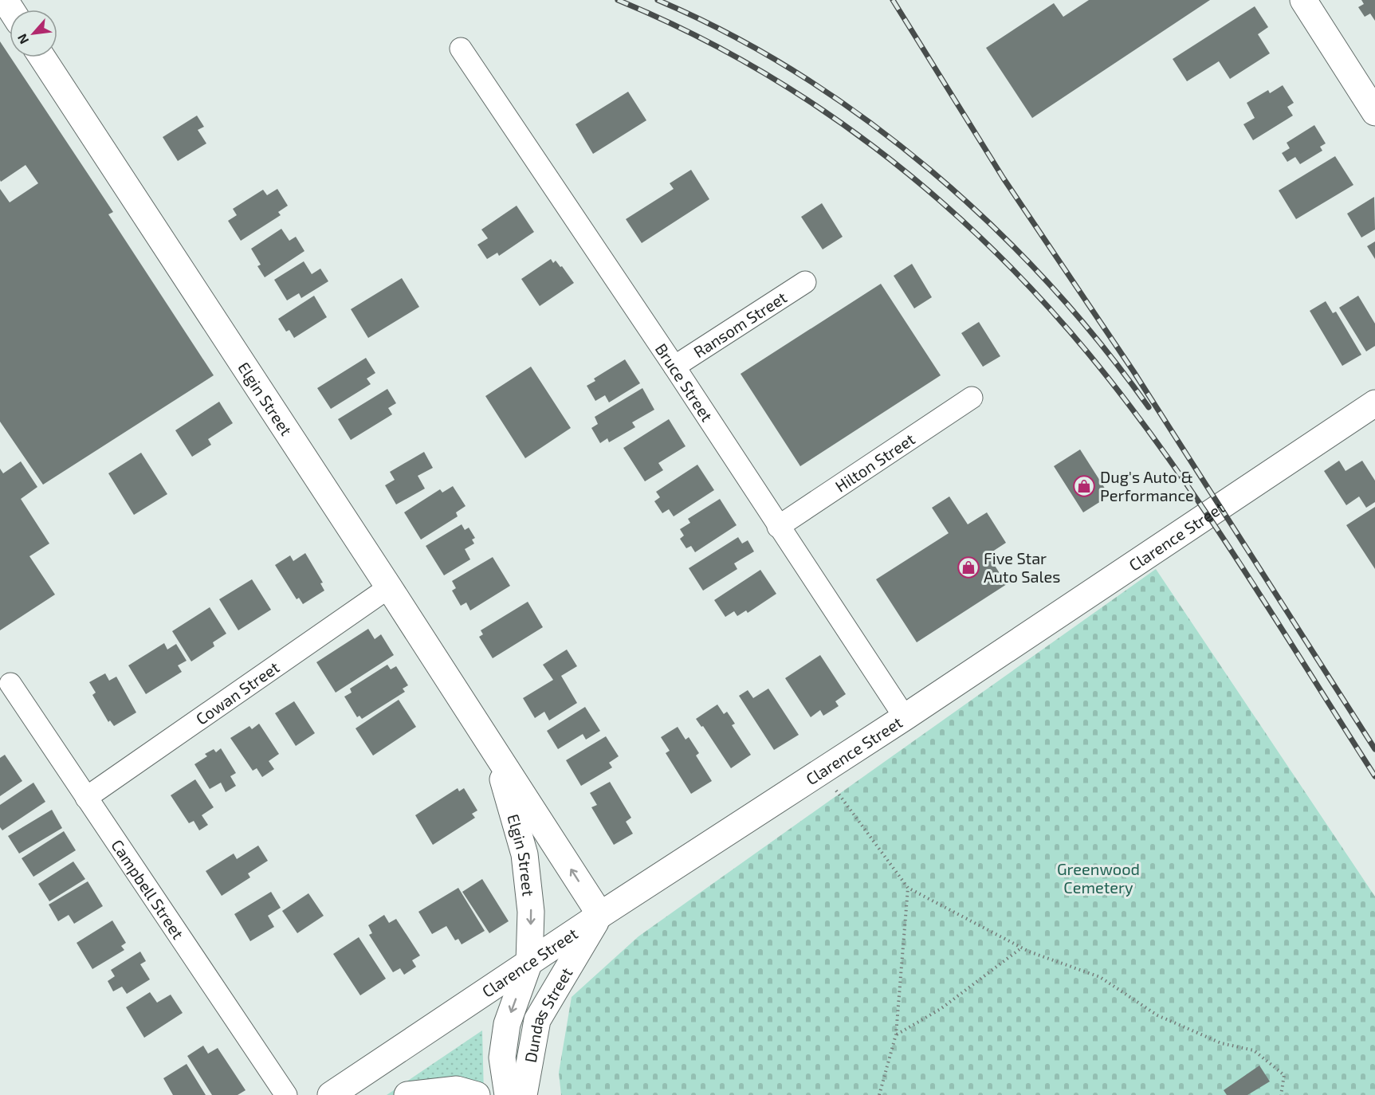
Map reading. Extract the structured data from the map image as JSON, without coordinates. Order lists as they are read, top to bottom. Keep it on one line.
{"streets":{"main road":["Elgin Street","Clarence Street","Dundas Street"],"street":["Ransom Street","Bruce Street","Hilton Street","Cowan Street","Campbell Street"]},"crossings":[["Ransom Street","Bruce Street"],["Bruce Street","Hilton Street"],["Bruce Street","Clarence Street"],["Elgin Street","Clarence Street"],["Elgin Street","Cowan Street"],["Elgin Street","Dundas Street"],["Clarence Street","Dundas Street"],["Cowan Street","Campbell Street"]],"parks":["Greenwood Cemetery"],"places":{"shop":["Dug's Auto & Performance","Five Star Auto Sales"]},"north":"bottom left"}
